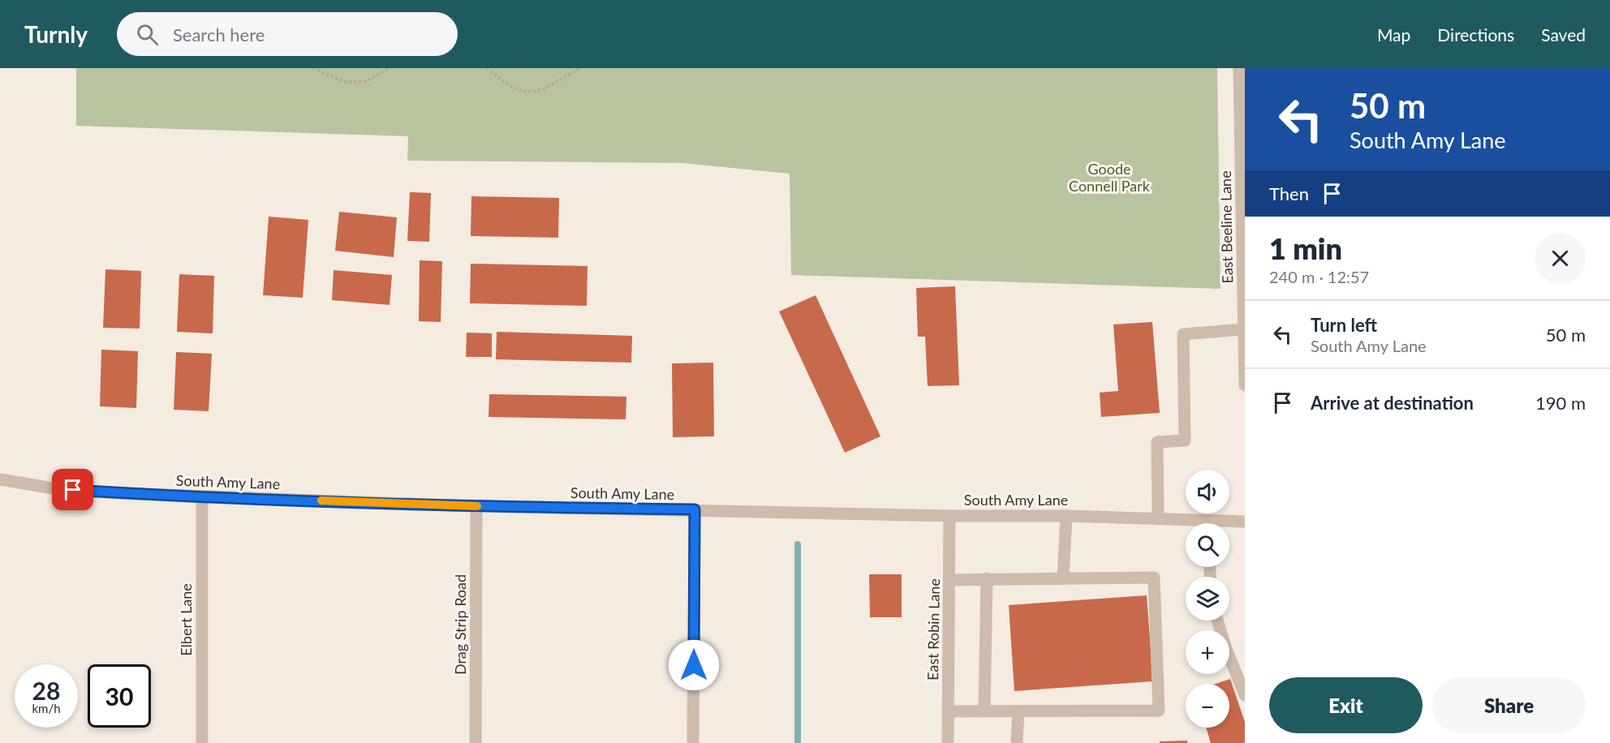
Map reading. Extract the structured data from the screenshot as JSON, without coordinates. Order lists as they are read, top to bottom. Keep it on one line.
{"streets":{"street":["East Beeline Lane","South Amy Lane","Elbert Lane","Drag Strip Road","East Robin Lane"]},"crossings":[["South Amy Lane","Elbert Lane"],["South Amy Lane","Drag Strip Road"],["South Amy Lane","East Robin Lane"]],"parks":["Goode Connell Park"],"page":{"header":"Turnly","search":"Search here","nav":["Map","Directions","Saved"],"turn":["50 m","South Amy Lane"],"then":"Then","heading":["1 min","240 m · 12:57"],"list":[{"name":"Turn left","note":"South Amy Lane","value":"50 m"},{"name":"Arrive at destination","value":"190 m"}],"map_buttons":["+","−"],"speed":"28 km/h","limit":"30","buttons":["Exit","Share"]}}
